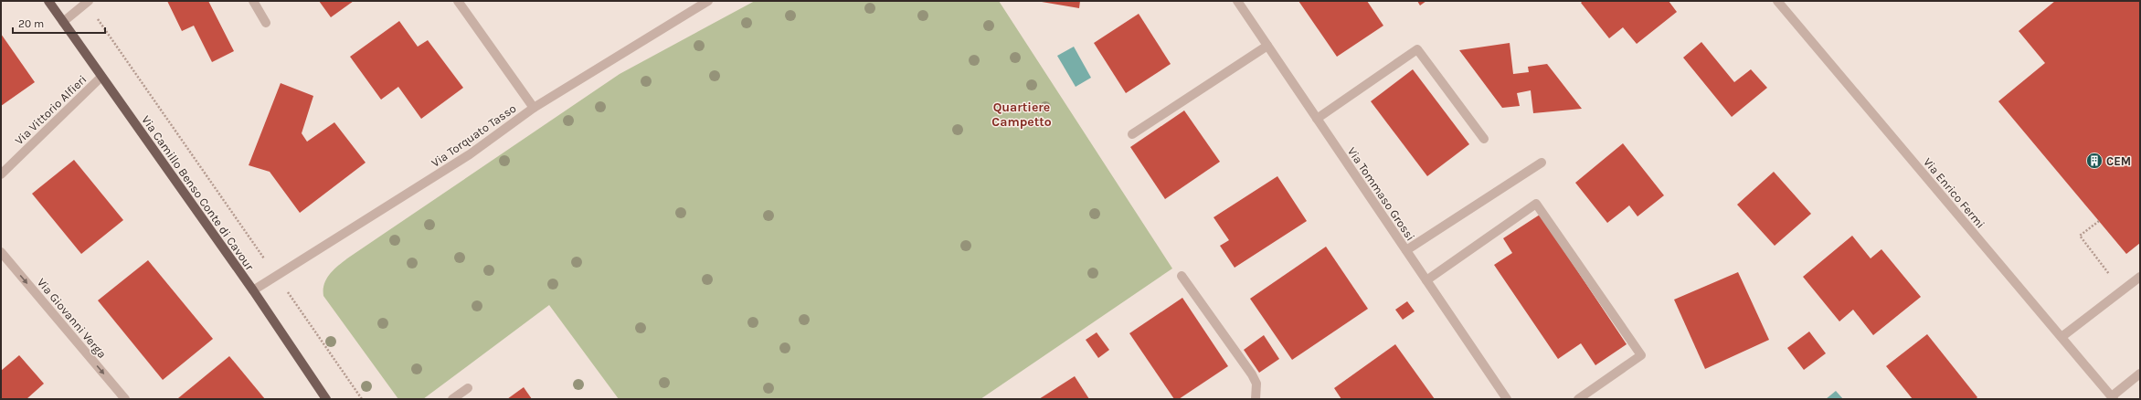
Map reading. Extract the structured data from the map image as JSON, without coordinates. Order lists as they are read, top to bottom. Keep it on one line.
{"streets":{"main road":["Via Camillo Benso Conte di Cavour"],"street":["Via Vittorio Alfieri","Via Torquato Tasso","Via Enrico Fermi","Via Tommaso Grossi","Via Giovanni Verga"]},"crossings":[["Via Vittorio Alfieri","Via Camillo Benso Conte di Cavour"],["Via Torquato Tasso","Via Camillo Benso Conte di Cavour"]],"one_way":["Via Giovanni Verga"],"districts":["Quartiere Campetto"],"places":{"building":["CEM"]},"scale_bar":"20 m"}
